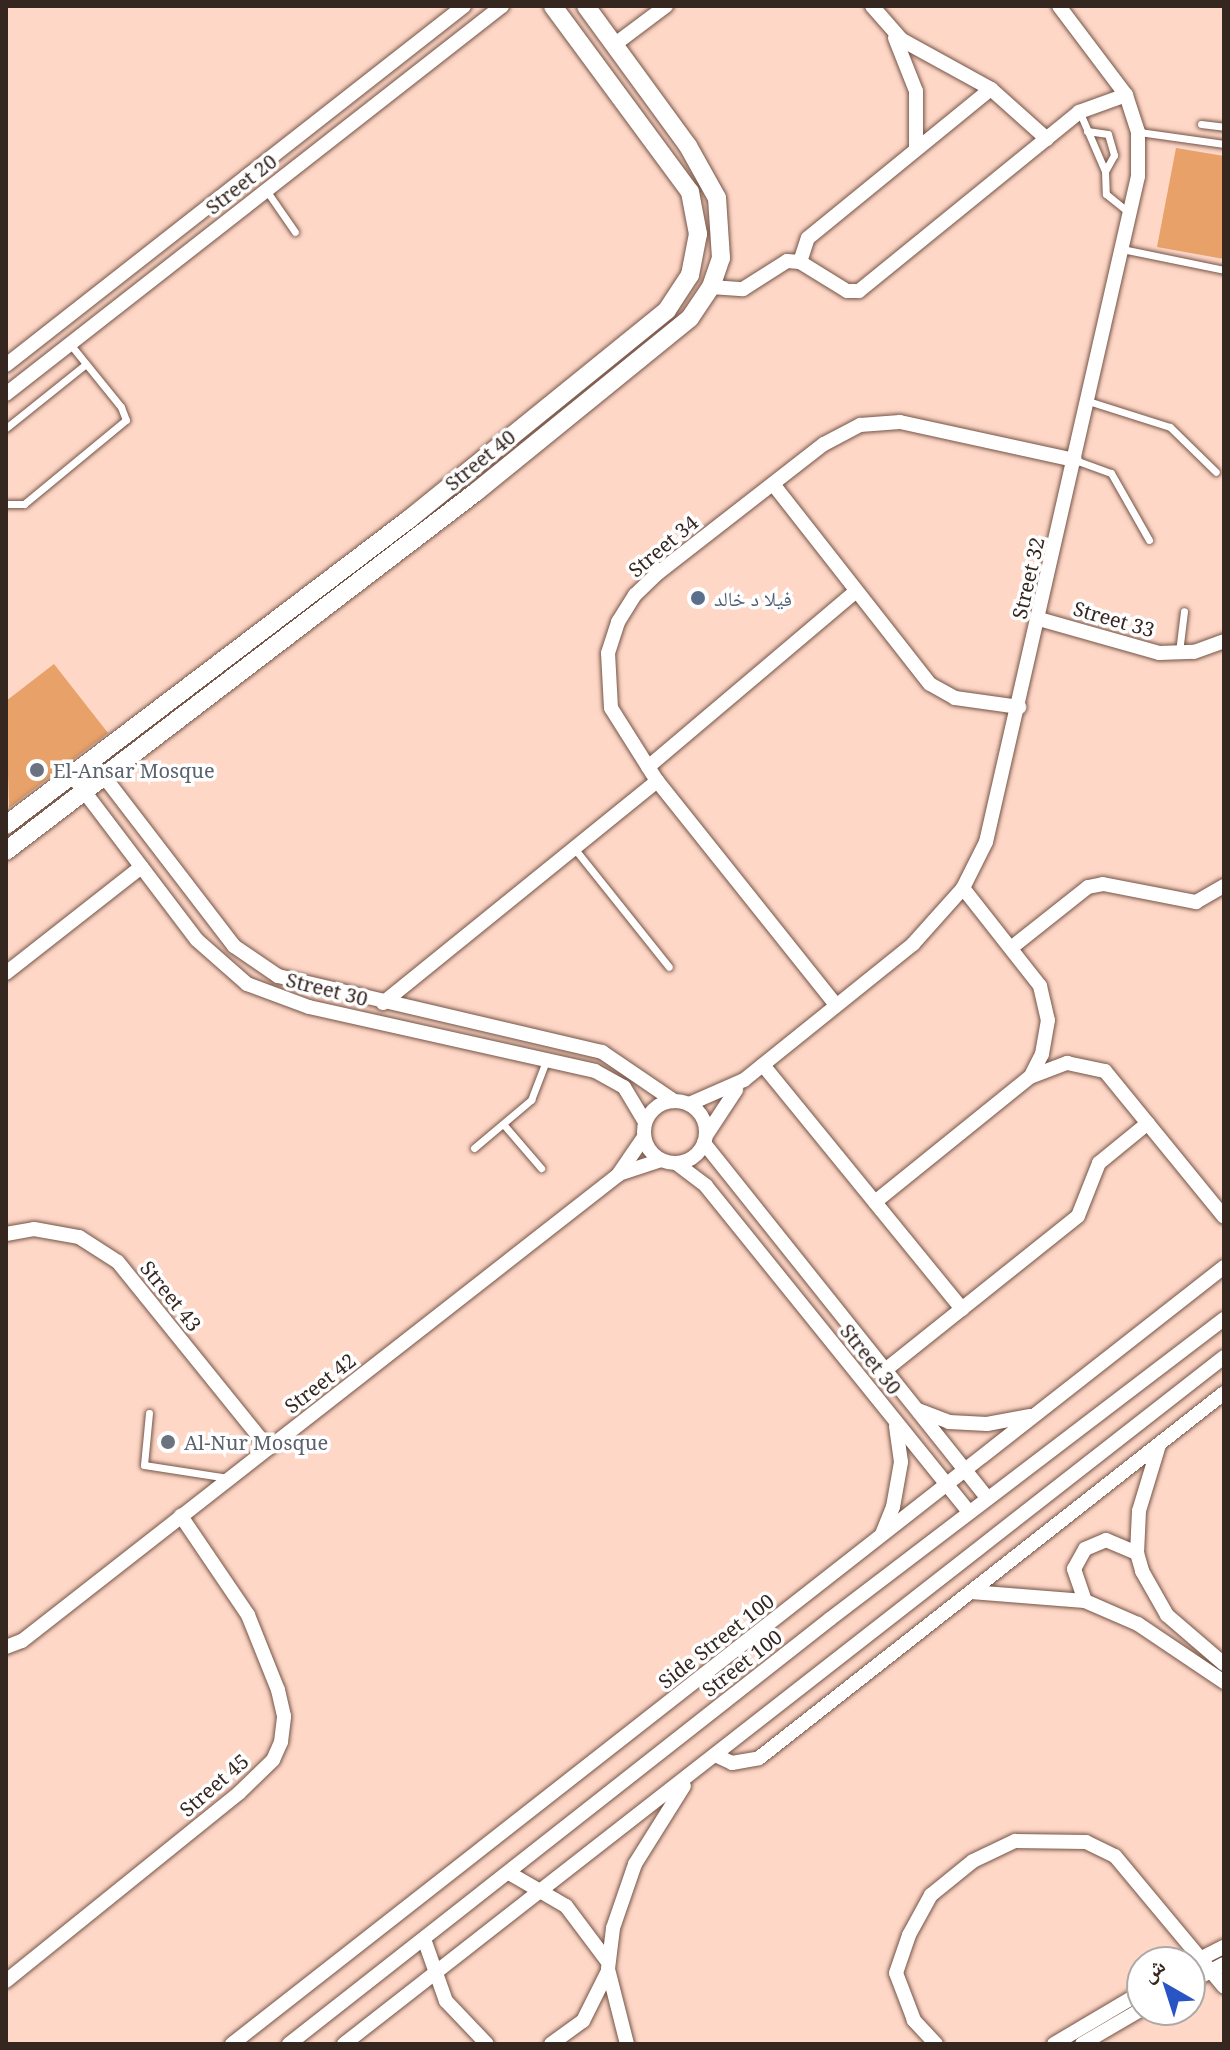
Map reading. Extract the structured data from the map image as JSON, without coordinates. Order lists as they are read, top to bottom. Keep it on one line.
{"streets":{"street":["Street 20","Street 40","Street 34","Street 32","Street 33","Street 30","Street 43","Street 42","Side Street 100","Street 100","Street 45"]},"crossings":[["Street 40","Street 30"],["Street 34","Street 32"],["Street 32","Street 33"],["Street 32","Street 30"],["Street 32","Street 42"],["Street 30","Street 42"],["Street 30","Side Street 100"],["Street 30","Street 100"],["Street 43","Street 42"],["Street 42","Street 45"]],"places":["فيلا د خالد","El-Ansar Mosque","Al-Nur Mosque"],"north":"top left"}
